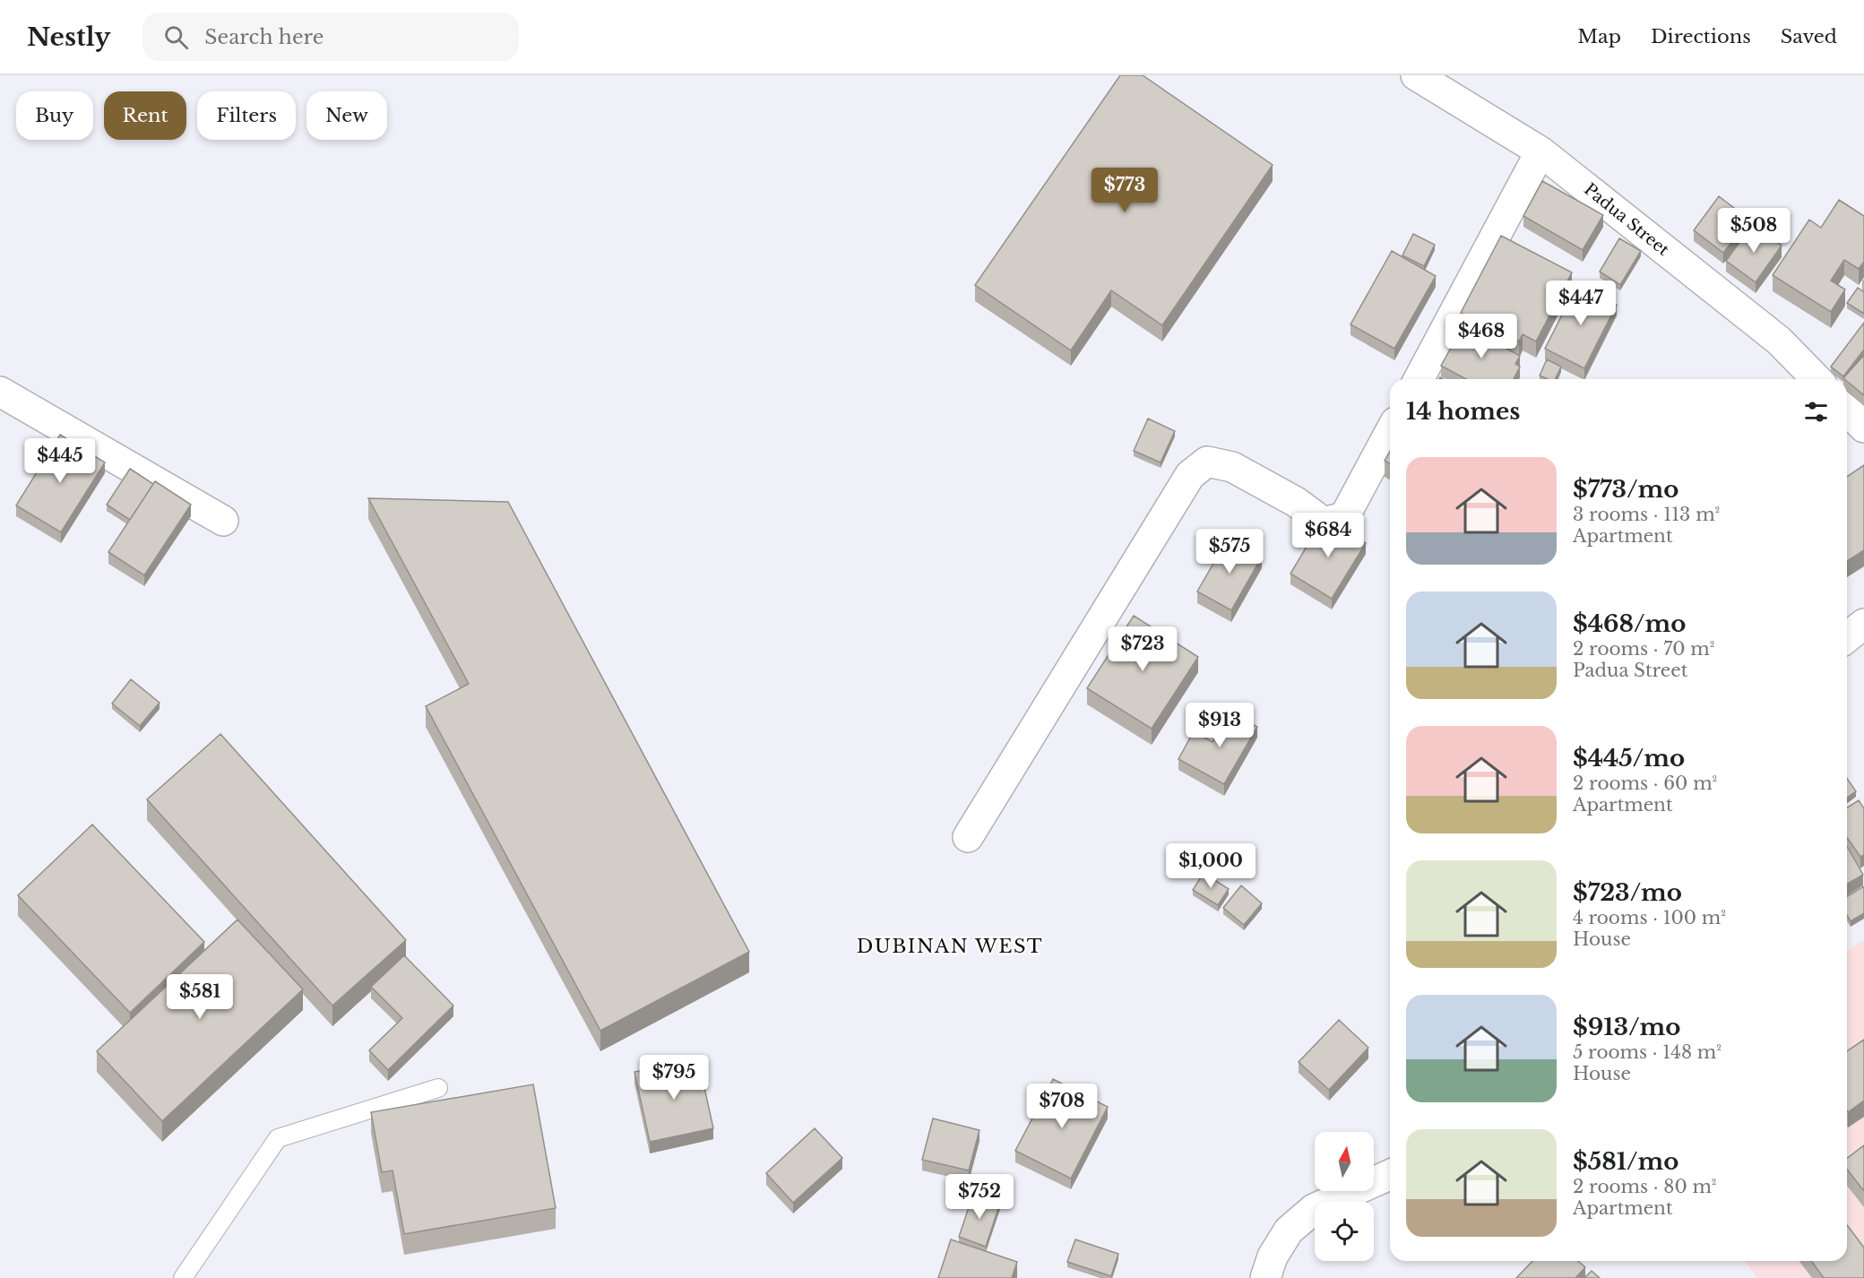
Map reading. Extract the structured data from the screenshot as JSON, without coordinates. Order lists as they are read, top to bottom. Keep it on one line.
{"streets":{"street":["Padua Street"]},"districts":["DUBINAN WEST"],"north":"top","page":{"header":"Nestly","search":"Search here","nav":["Map","Directions","Saved"],"chip":["Buy","Rent","Filters","New"],"price":["$773","$508","$447","$468","$445","$684","$575","$723","$913","$1,000","$581","$795","$708","$752"],"heading":"14 homes","list":[{"name":"$773/mo","note":"3 rooms · 113 m² · Apartment"},{"name":"$468/mo","note":"2 rooms · 70 m² · Padua Street"},{"name":"$445/mo","note":"2 rooms · 60 m² · Apartment"},{"name":"$723/mo","note":"4 rooms · 100 m² · House"},{"name":"$913/mo","note":"5 rooms · 148 m² · House"},{"name":"$581/mo","note":"2 rooms · 80 m² · Apartment"}]}}
